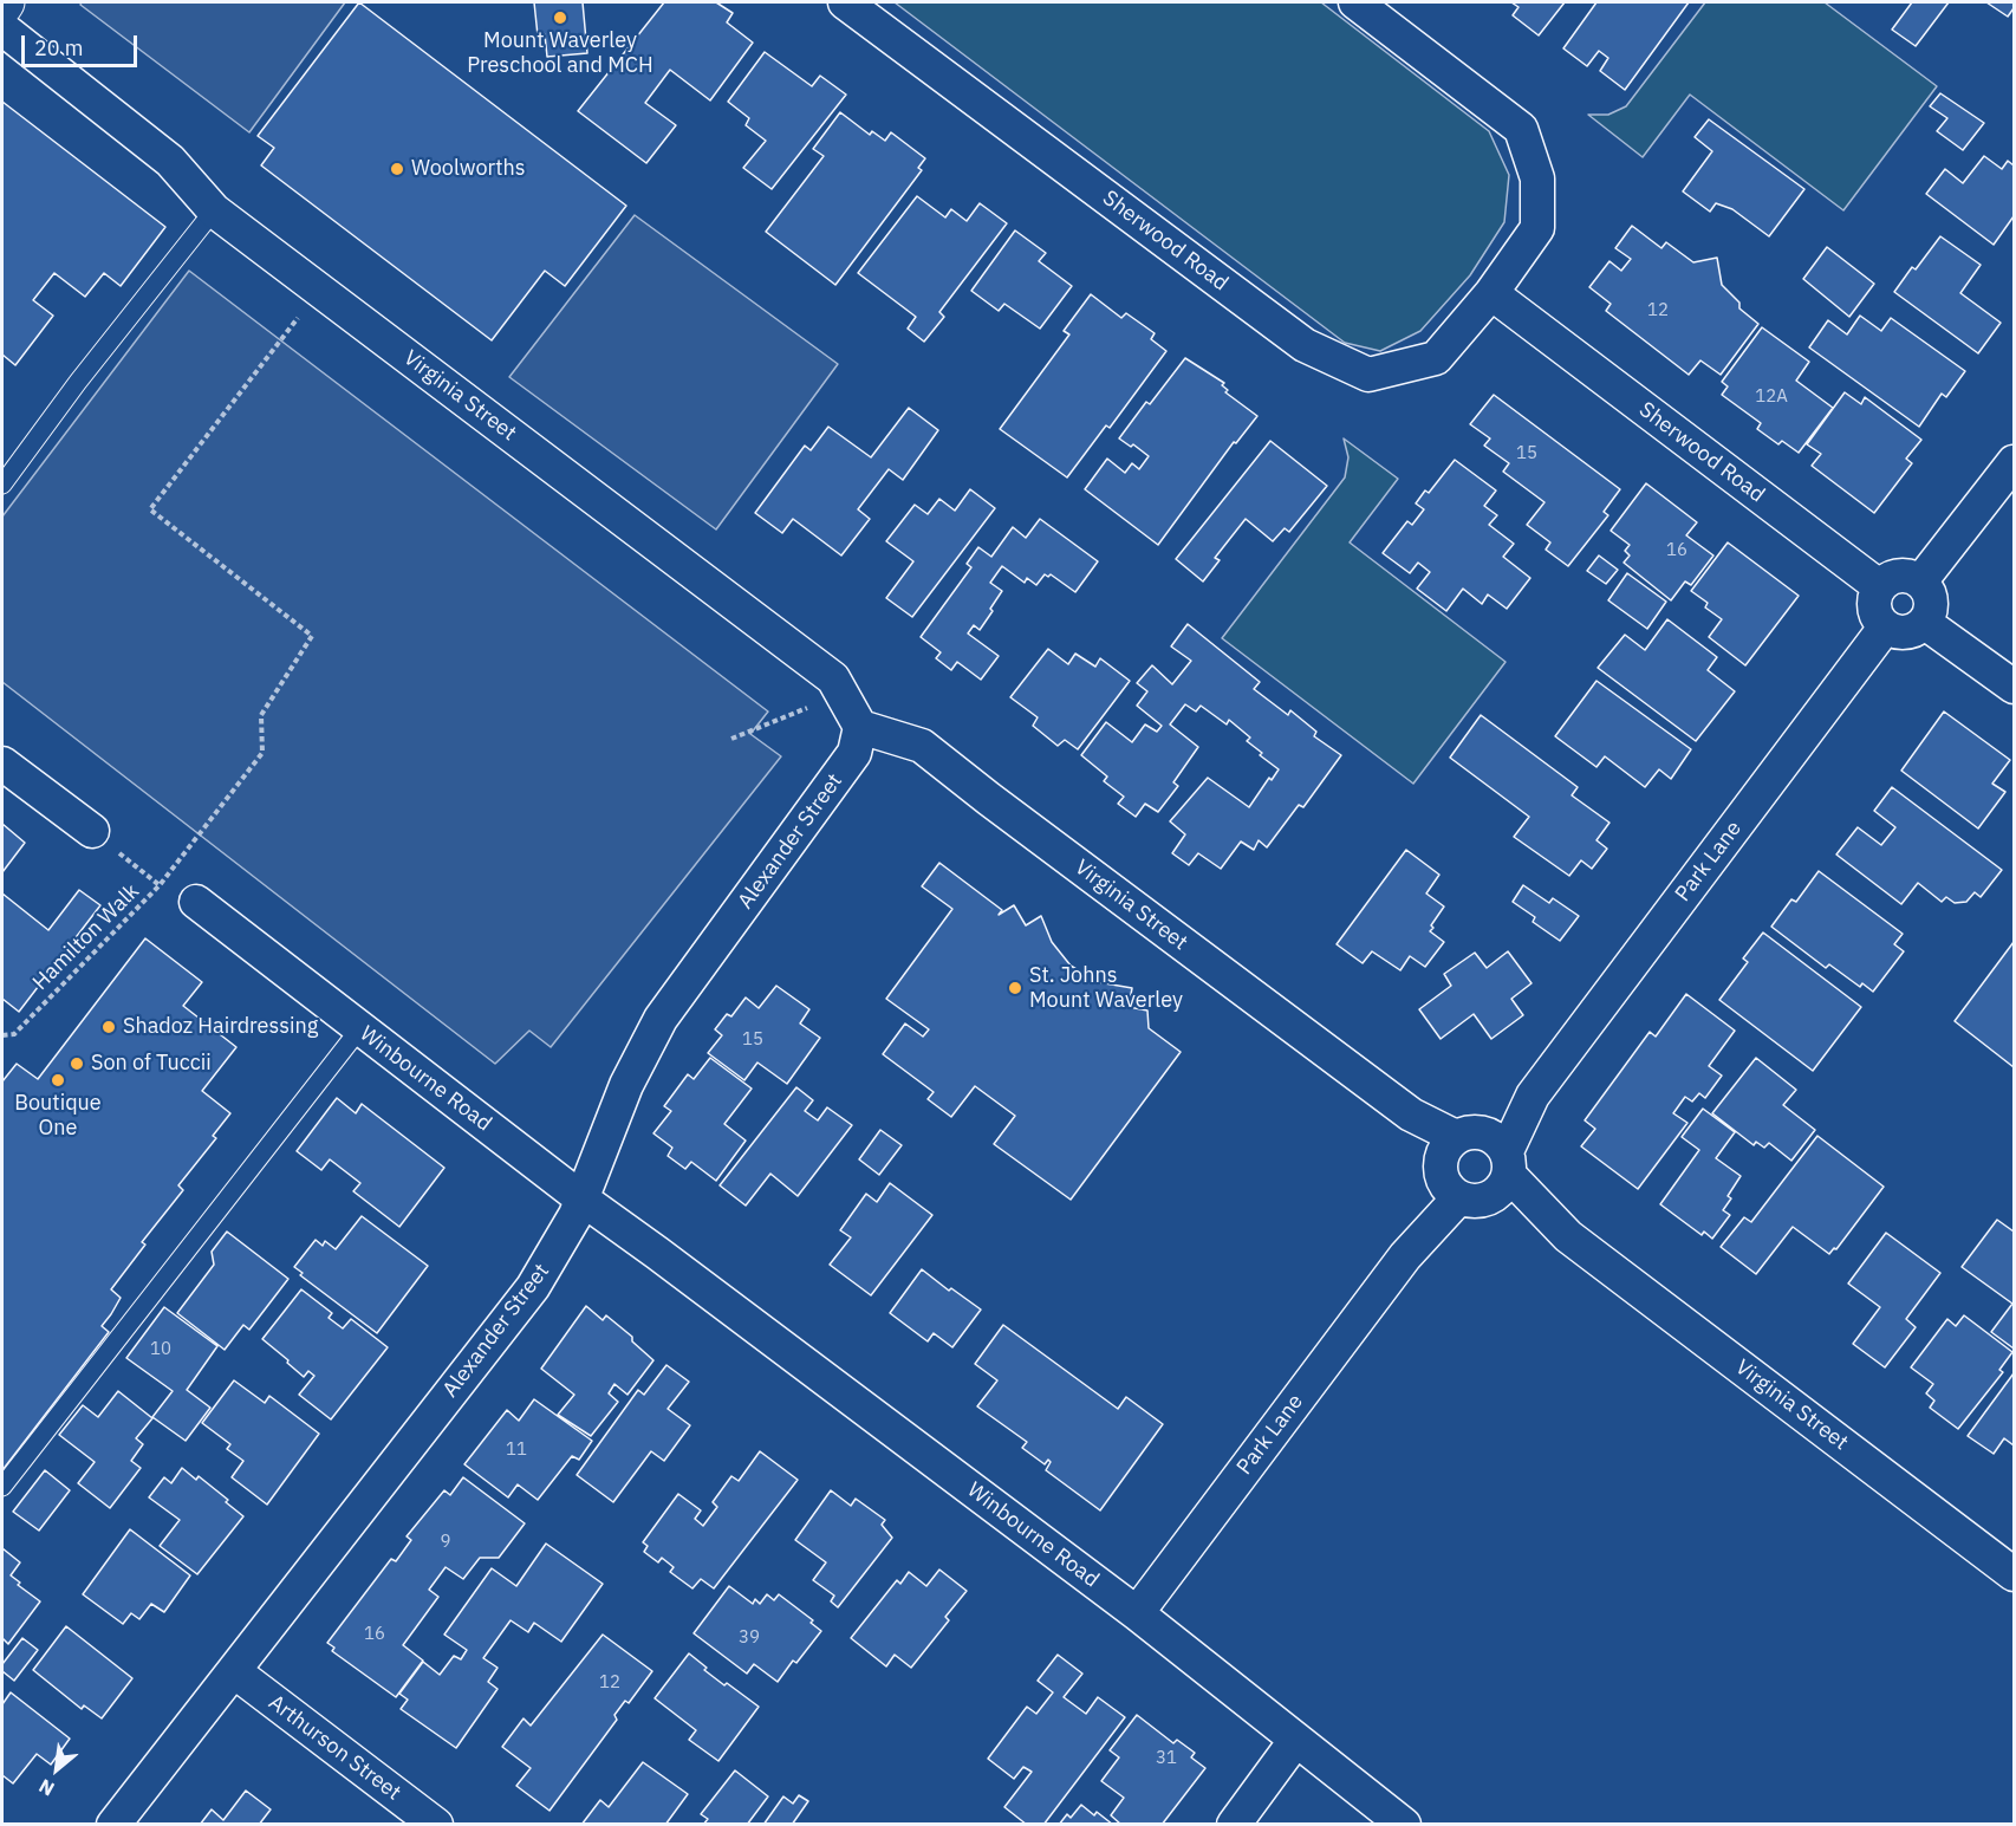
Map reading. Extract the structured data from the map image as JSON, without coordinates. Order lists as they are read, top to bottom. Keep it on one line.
{"streets":{"street":["Sherwood Road","Virginia Street","Alexander Street","Park Lane","Winbourne Road","Arthurson Street"],"path":["Hamilton Walk"]},"crossings":[["Sherwood Road","Park Lane"],["Virginia Street","Alexander Street"],["Virginia Street","Park Lane"],["Virginia Street","Hamilton Walk"],["Alexander Street","Winbourne Road"],["Alexander Street","Arthurson Street"],["Park Lane","Winbourne Road"]],"places":["Mount Waverley Preschool and MCH","Woolworths","St. Johns Mount Waverley","Shadoz Hairdressing","Son of Tuccii","Boutique One"],"house_numbers":["12","12A","15","16","15","10","11","9","16","39","12","31"],"scale_bar":"20 m","north":"bottom left"}
